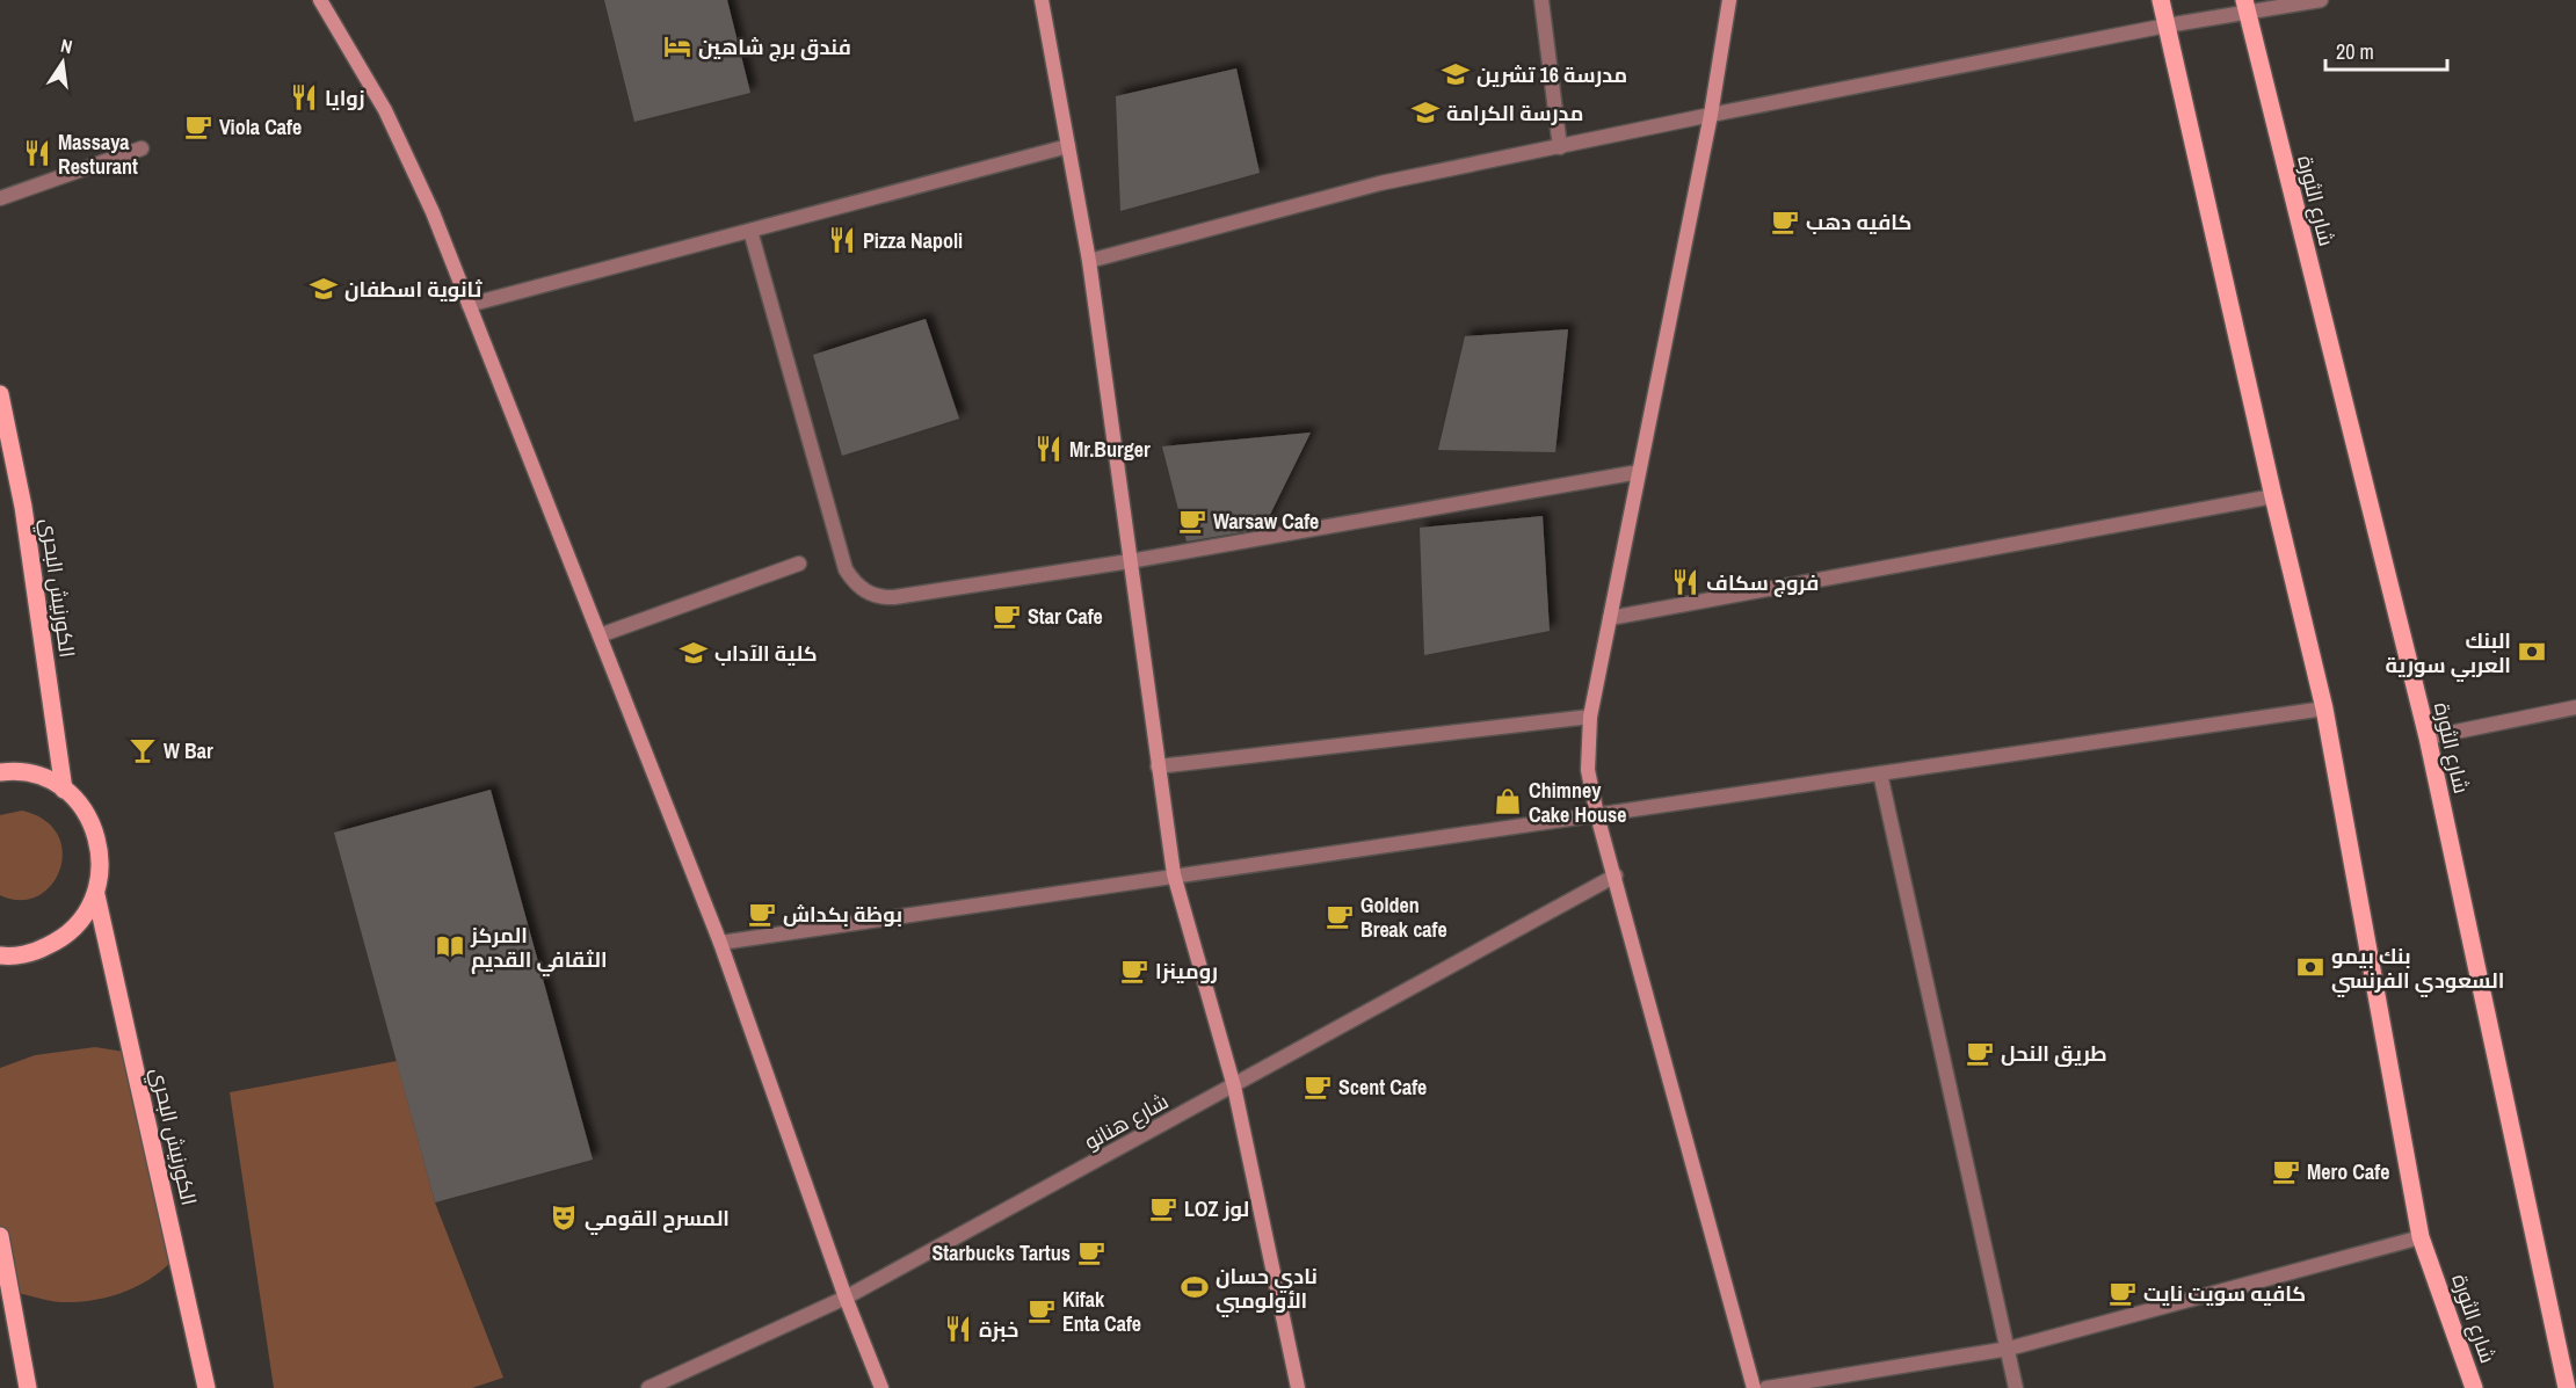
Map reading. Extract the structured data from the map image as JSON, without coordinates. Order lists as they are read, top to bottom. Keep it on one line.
{"streets":{"main road":["شارع الثورة","الكورنيش البحري"],"street":["شارع هنانو"]},"places":{"hotel":["فندق برج شاهين"],"school or university":["مدرسة 16 تشرين","مدرسة الكرامة","ثانوية اسطفان","كلية الآداب"],"restaurant":["زوايا","Massaya Resturant","Pizza Napoli","Mr.Burger","فروج سكاف","خبزة"],"cafe":["Viola Cafe","كافيه دهب","Warsaw Cafe","Star Cafe","بوظة بكداش","Golden Break cafe","رومينزا","طريق النحل","Scent Cafe","Mero Cafe","LOZ لوز","Starbucks Tartus","كافيه سويت نايت","Kifak Enta Cafe"],"bank":["البنك العربي سورية","بنك بيمو السعودي الفرنسي"],"bar":["W Bar"],"shop":["Chimney Cake House"],"library":["المركز الثقافي القديم"],"theatre":["المسرح القومي"],"sports":["نادي حسان الأولومبي"]},"scale_bar":"20 m","north":"top"}
